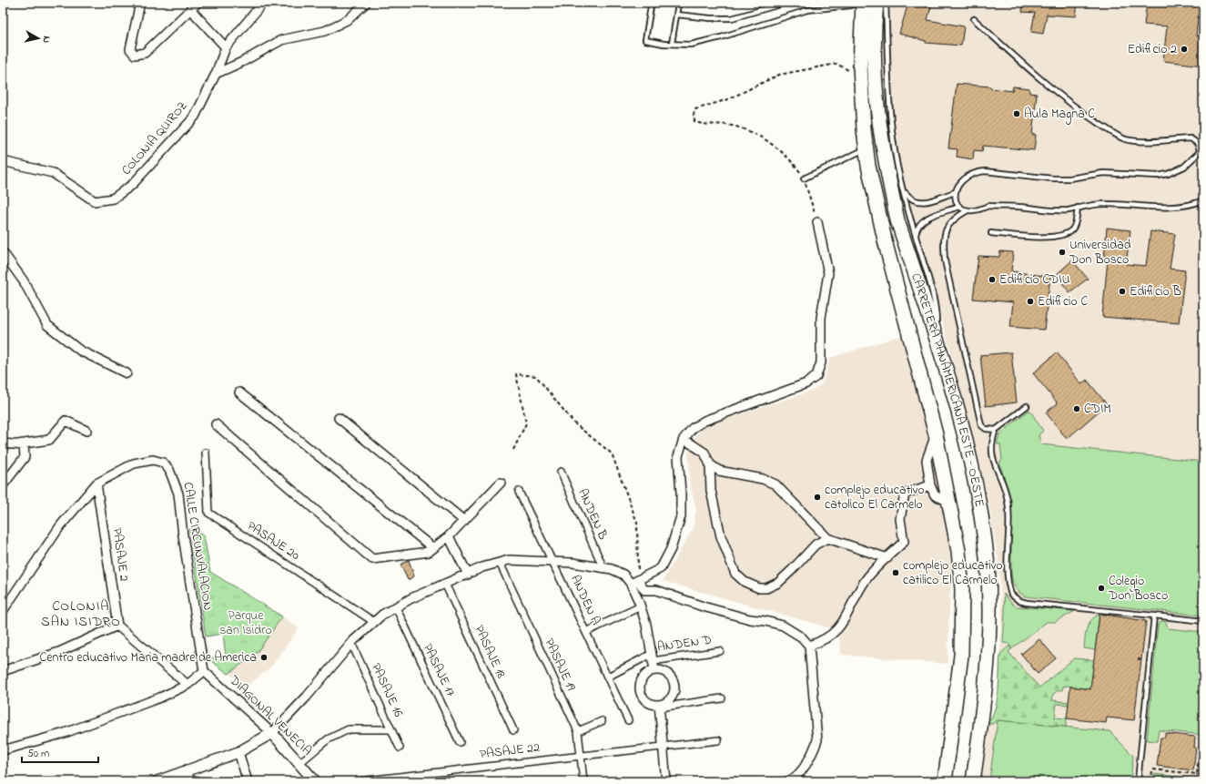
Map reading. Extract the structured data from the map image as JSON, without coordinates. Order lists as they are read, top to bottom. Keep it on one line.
{"streets":{"highway":["CARRETERA PANAMERICANA ESTE - OESTE"],"street":["COLONIA QUIROZ","ANDEN B","PASAJE 20","CALLE CIRCUNVALACION","PASAJE 2","ANDEN A","ANDEN D","PASAJE 18","PASAJE 19","PASAJE 17","PASAJE 16","DIAGONAL VENECIA","PASAJE 22"]},"crossings":[["CALLE CIRCUNVALACION","PASAJE 2"],["CALLE CIRCUNVALACION","DIAGONAL VENECIA"],["ANDEN A","ANDEN D"],["PASAJE 19","PASAJE 22"]],"districts":["COLONIA SAN ISIDRO"],"parks":["Parque san Isidro"],"places":["Edificio 2","Aula Magna C","Universidad Don Bosco","Edificio CDIU","Edificio B","Edificio C","CDIM","complejo educativo catolico El Carmelo","complejo educativo catilico El Carmelo","Colegio Don Bosco","Centro educativo Maria madre de America"],"scale_bar":"50 m","north":"right"}
